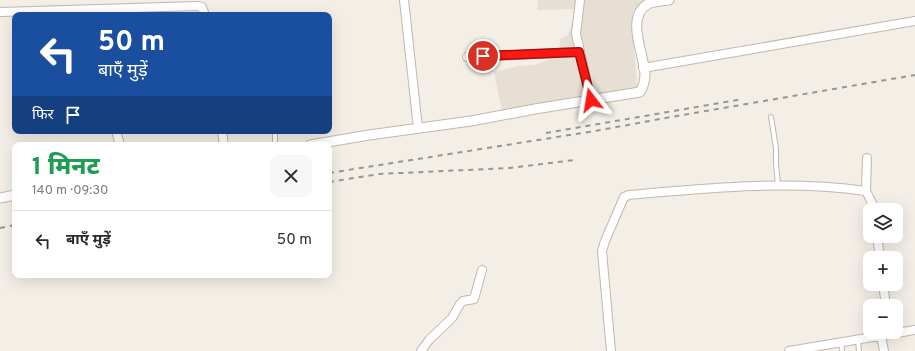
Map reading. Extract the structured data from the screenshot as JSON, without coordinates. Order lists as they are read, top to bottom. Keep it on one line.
{"page":{"turn":["50 m","बाएँ मुड़ें"],"then":"फिर","heading":["1 मिनट","140 m · 09:30"],"map_buttons":["+","−"],"list":[{"name":"बाएँ मुड़ें","value":"50 m"}]}}
